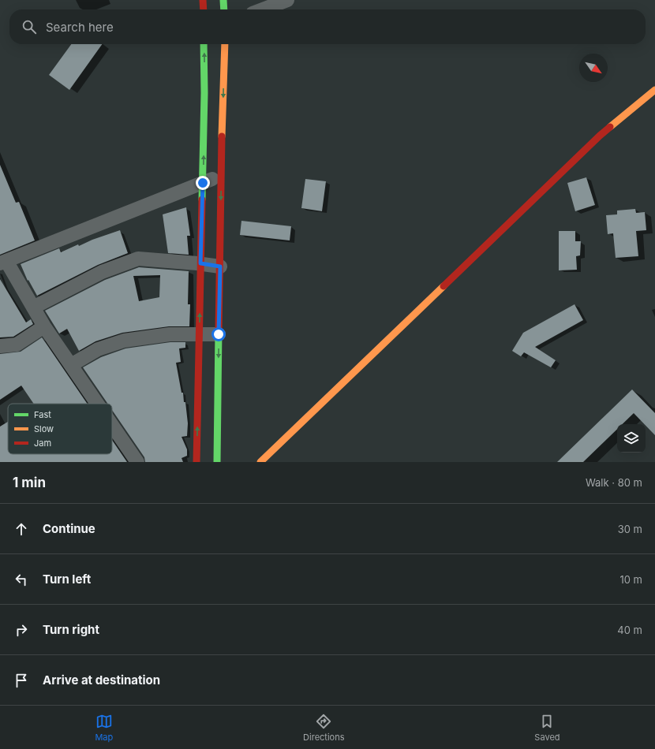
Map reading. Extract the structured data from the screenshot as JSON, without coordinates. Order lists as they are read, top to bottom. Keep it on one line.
{"legend":["Fast","Slow","Jam"],"north":"bottom right","page":{"search":"Search here","heading":["1 min","Walk · 80 m"],"list":[["Continue","30 m"],["Turn left","10 m"],["Turn right","40 m"],"Arrive at destination"],"nav":["Map","Directions","Saved"]}}
